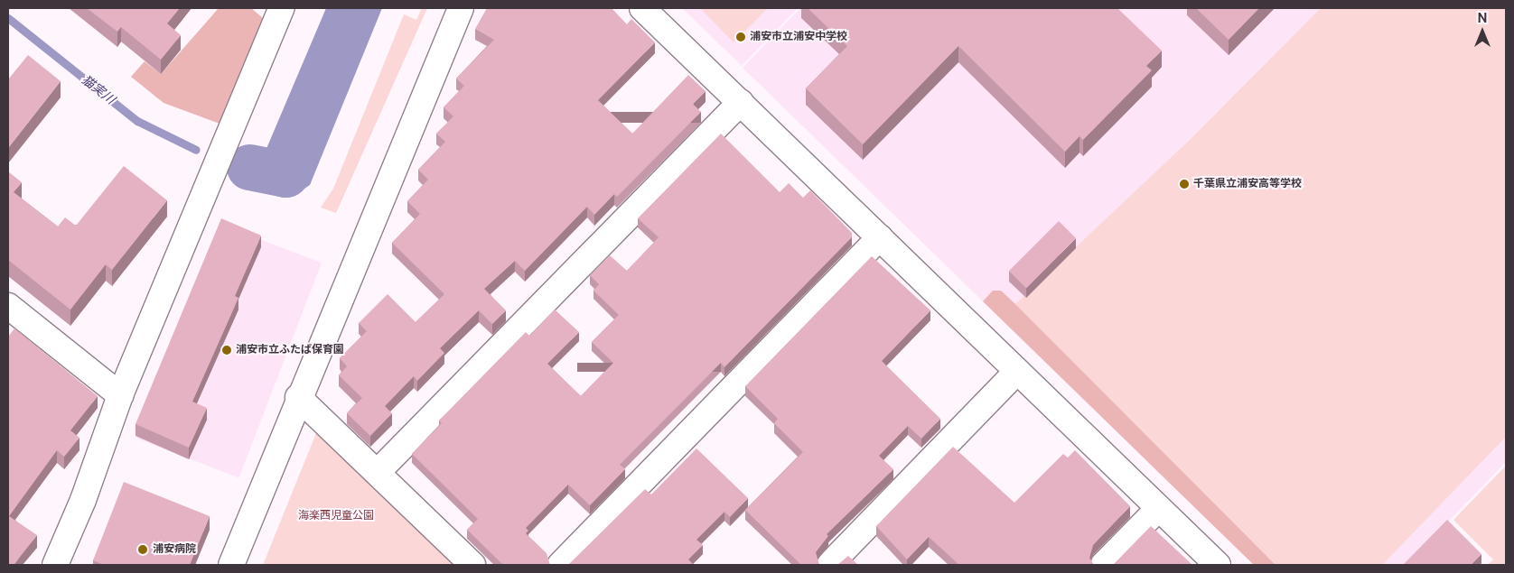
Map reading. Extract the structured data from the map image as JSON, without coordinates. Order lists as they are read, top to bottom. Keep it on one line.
{"water":["猫実川"],"parks":["海楽西児童公園"],"places":["浦安市立浦安中学校","千葉県立浦安高等学校","浦安市立ふたば保育園","浦安病院"],"north":"top"}
